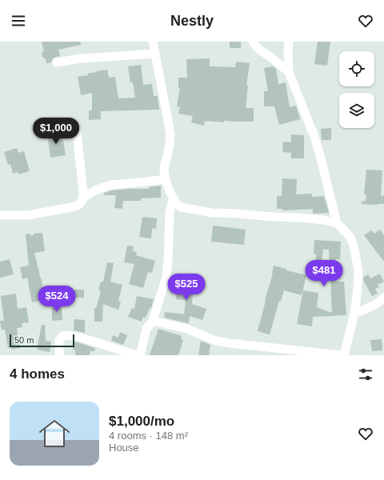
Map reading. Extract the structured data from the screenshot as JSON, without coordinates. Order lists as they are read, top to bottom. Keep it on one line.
{"scale_bar":"50 m","page":{"header":"Nestly","price":["$1,000","$481","$525","$524"],"scale":"50 m","heading":"4 homes","list":[{"name":"$1,000/mo","note":"4 rooms · 148 m² · House"}]}}
